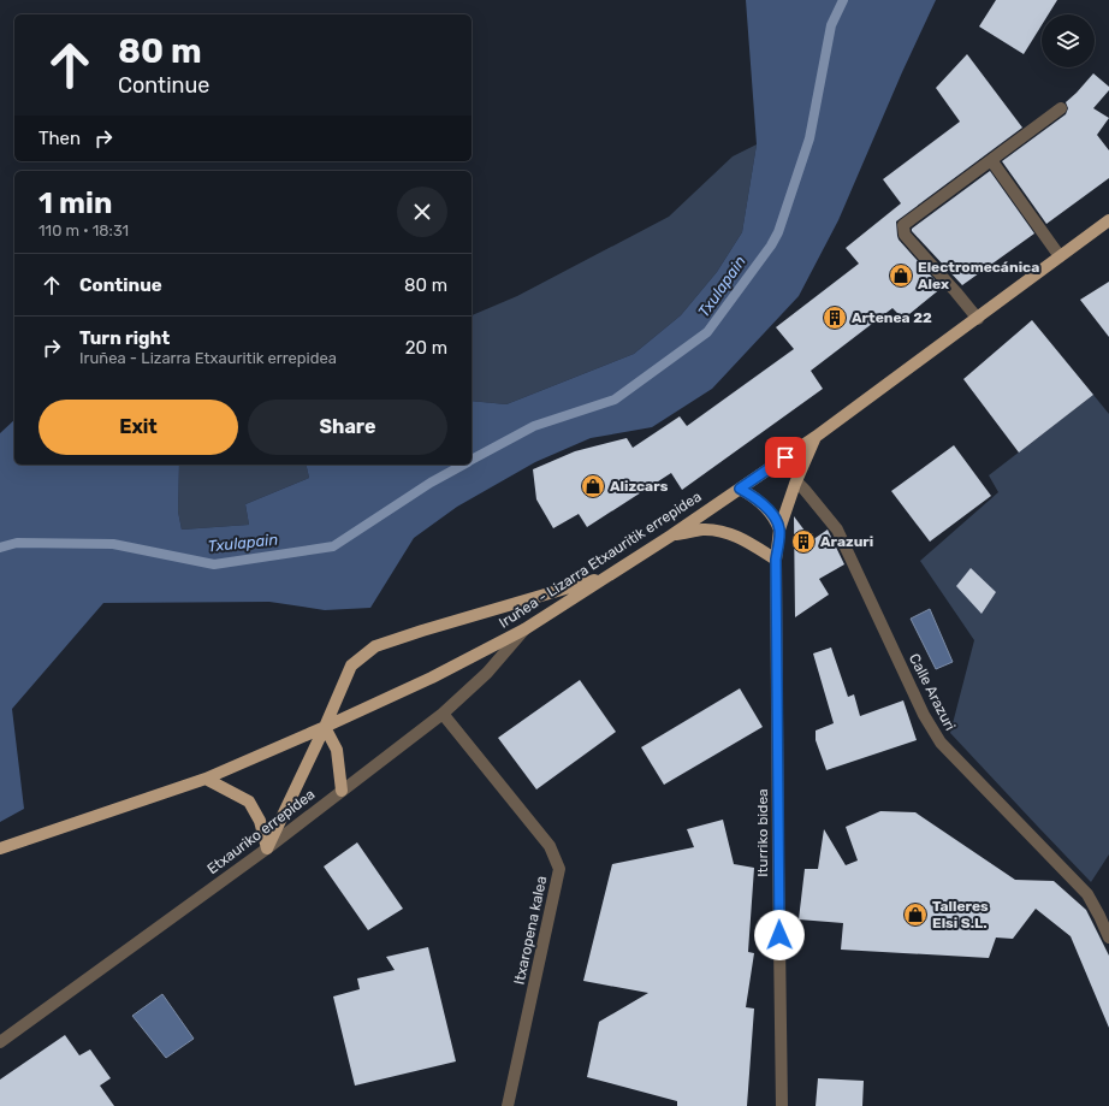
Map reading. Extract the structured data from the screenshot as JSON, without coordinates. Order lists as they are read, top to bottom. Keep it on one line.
{"streets":{"main road":["Iruñea - Lizarra Etxauritik errepidea"],"street":["Calle Arazuri","Etxauriko errepidea","Iturriko bidea","Itxaropena kalea"]},"crossings":[["Iruñea - Lizarra Etxauritik errepidea","Etxauriko errepidea"],["Etxauriko errepidea","Itxaropena kalea"]],"water":["Txulapain"],"places":{"shop":["Electromecánica Alex","Alizcars","Talleres Elsi S.L."],"building":["Artenea 22","Arazuri"]},"page":{"turn":["80 m","Continue"],"then":"Then","heading":["1 min","110 m · 18:31"],"list":[{"name":"Continue","value":"80 m"},{"name":"Turn right","note":"Iruñea - Lizarra Etxauritik errepidea","value":"20 m"}],"buttons":["Exit","Share"]}}
